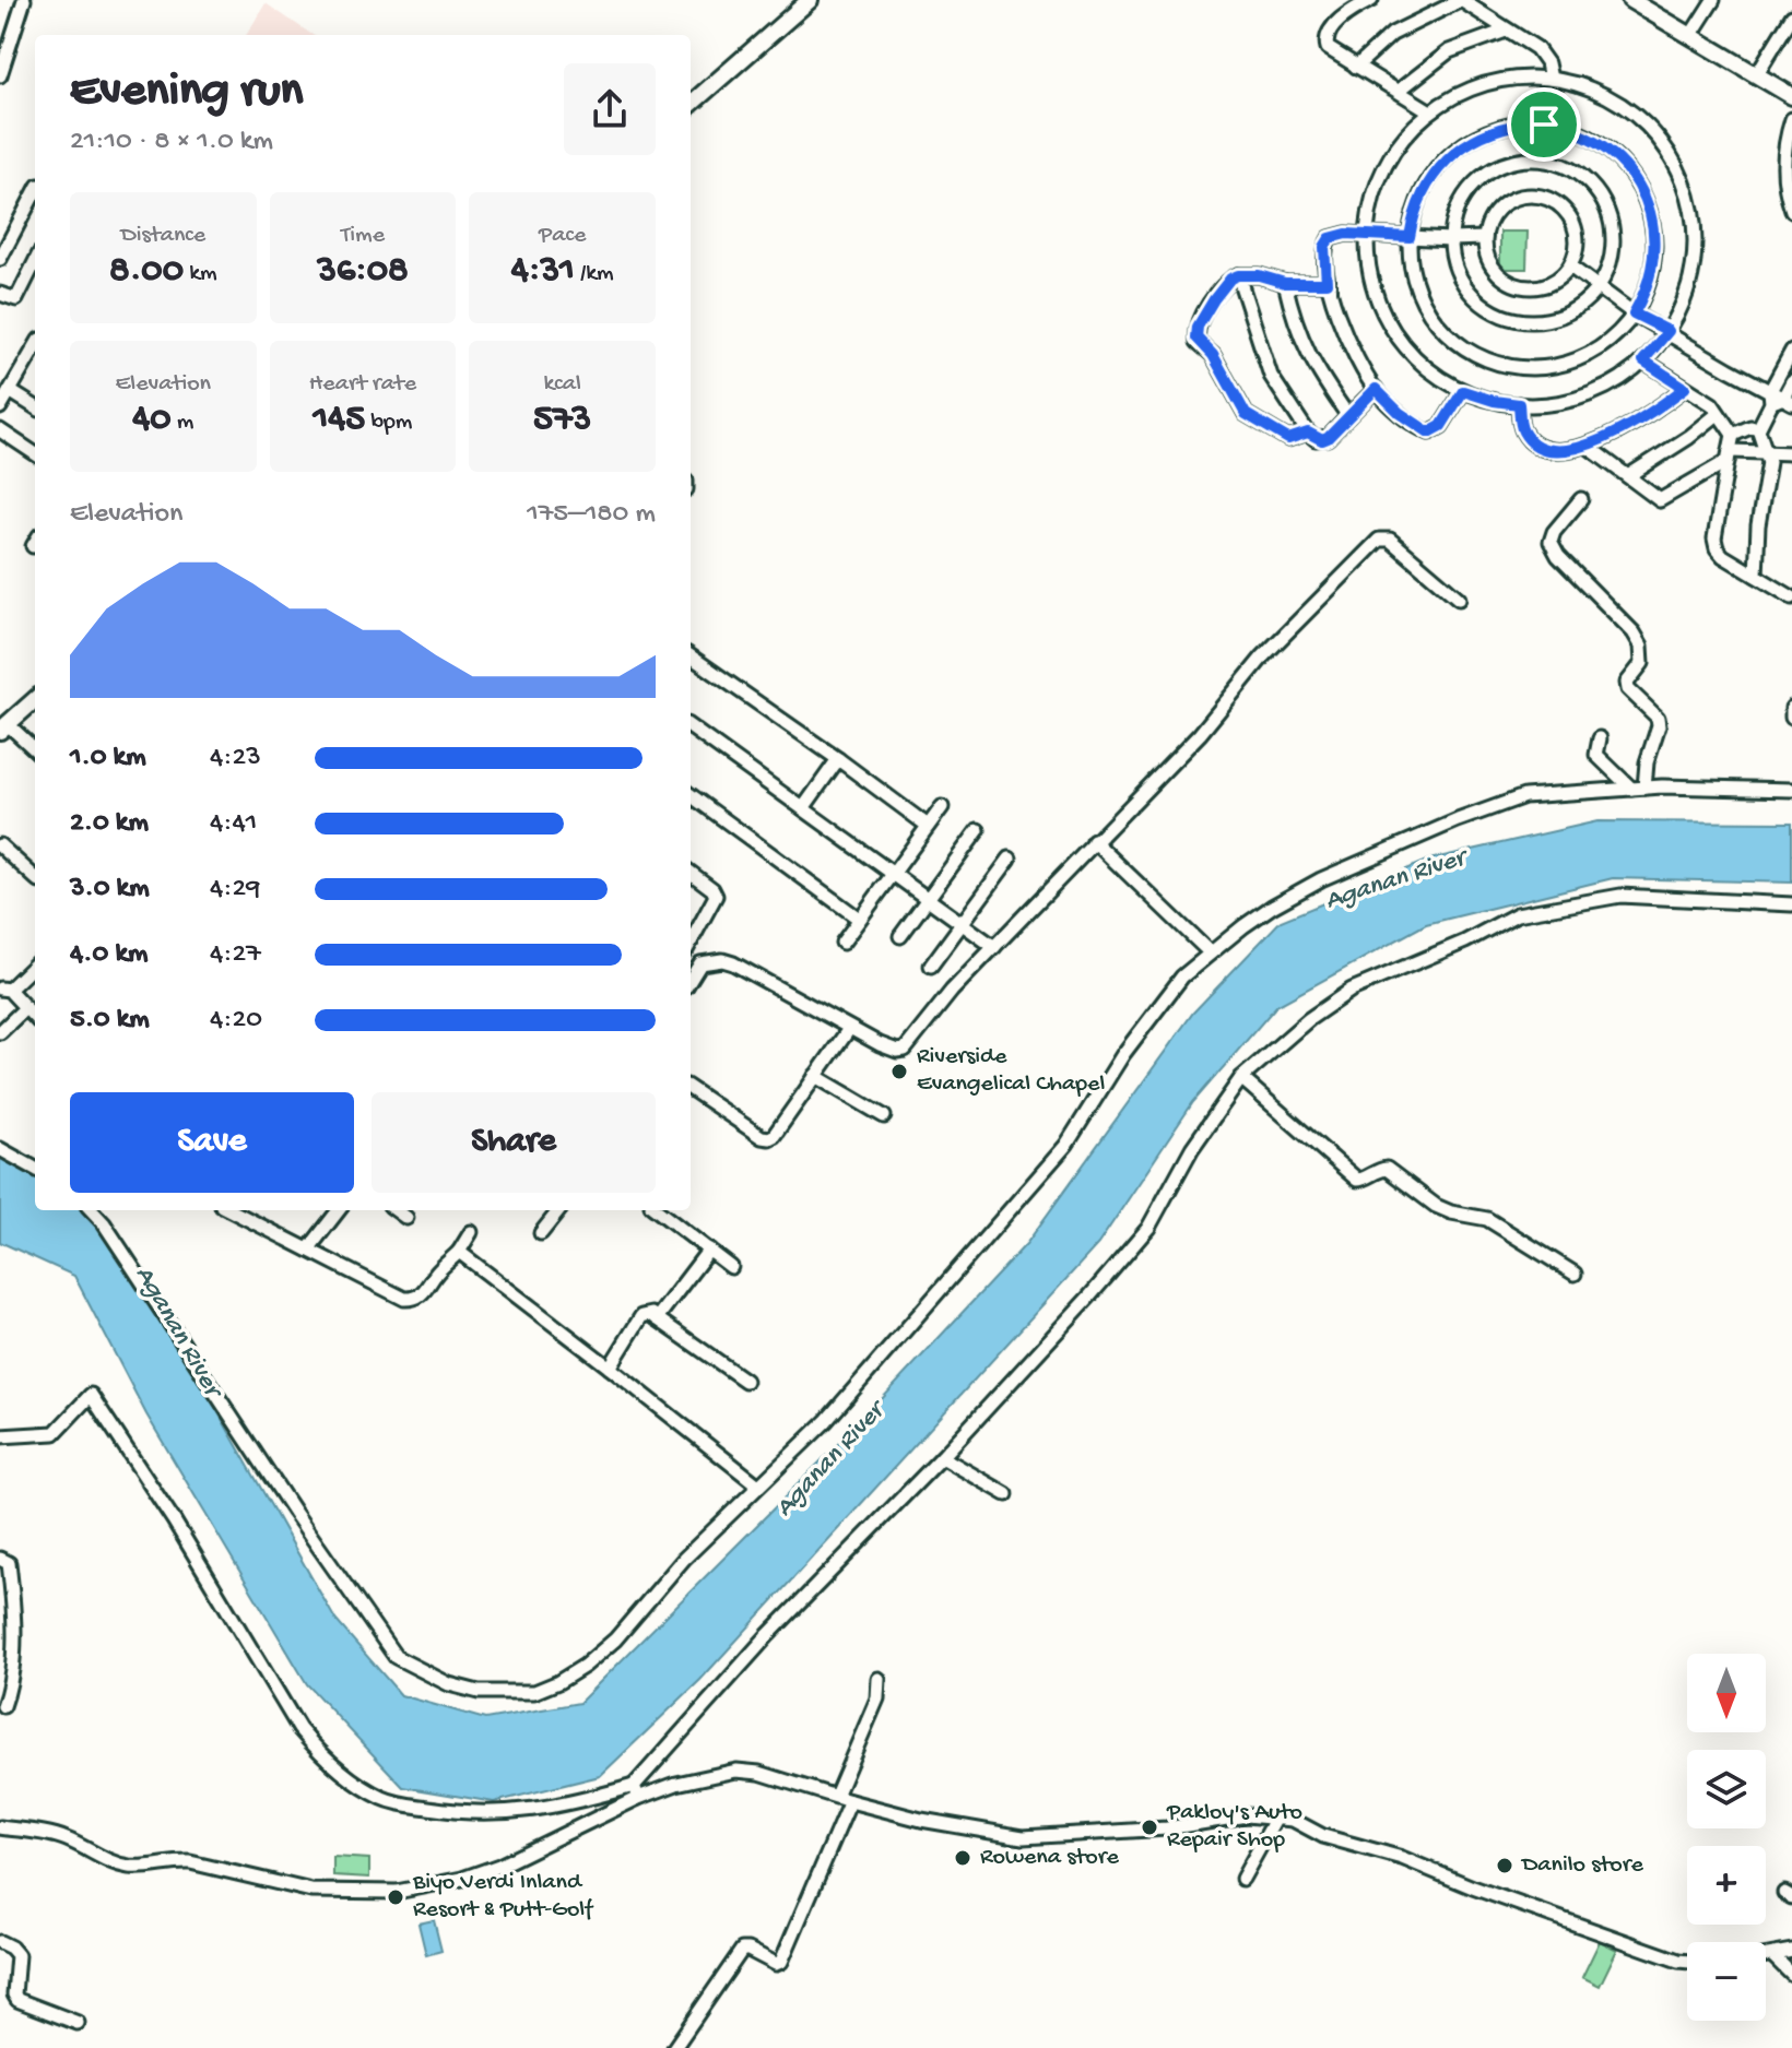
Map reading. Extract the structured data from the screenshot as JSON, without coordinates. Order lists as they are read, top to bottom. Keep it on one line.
{"water":["Aganan River"],"places":["Riverside Evangelical Chapel","Pakloy's Auto Repair Shop","Rowena store","Danilo store","Biyo Verdi Inland Resort & Putt-Golf"],"north":"bottom","page":{"heading":["Evening run","21:10 · 8 × 1.0 km"],"stats":[["Distance","8.00 km"],["Time","36:08"],["Pace","4:31 /km"],["Elevation","40 m"],["Heart rate","145 bpm"],["kcal","573"]],"chart":["Elevation","175–180 m"],"list":[{"name":"1.0 km","note":"4:23"},{"name":"2.0 km","note":"4:41"},{"name":"3.0 km","note":"4:29"},{"name":"4.0 km","note":"4:27"},{"name":"5.0 km","note":"4:20"}],"buttons":["Save","Share"],"map_buttons":["+","−"]}}
